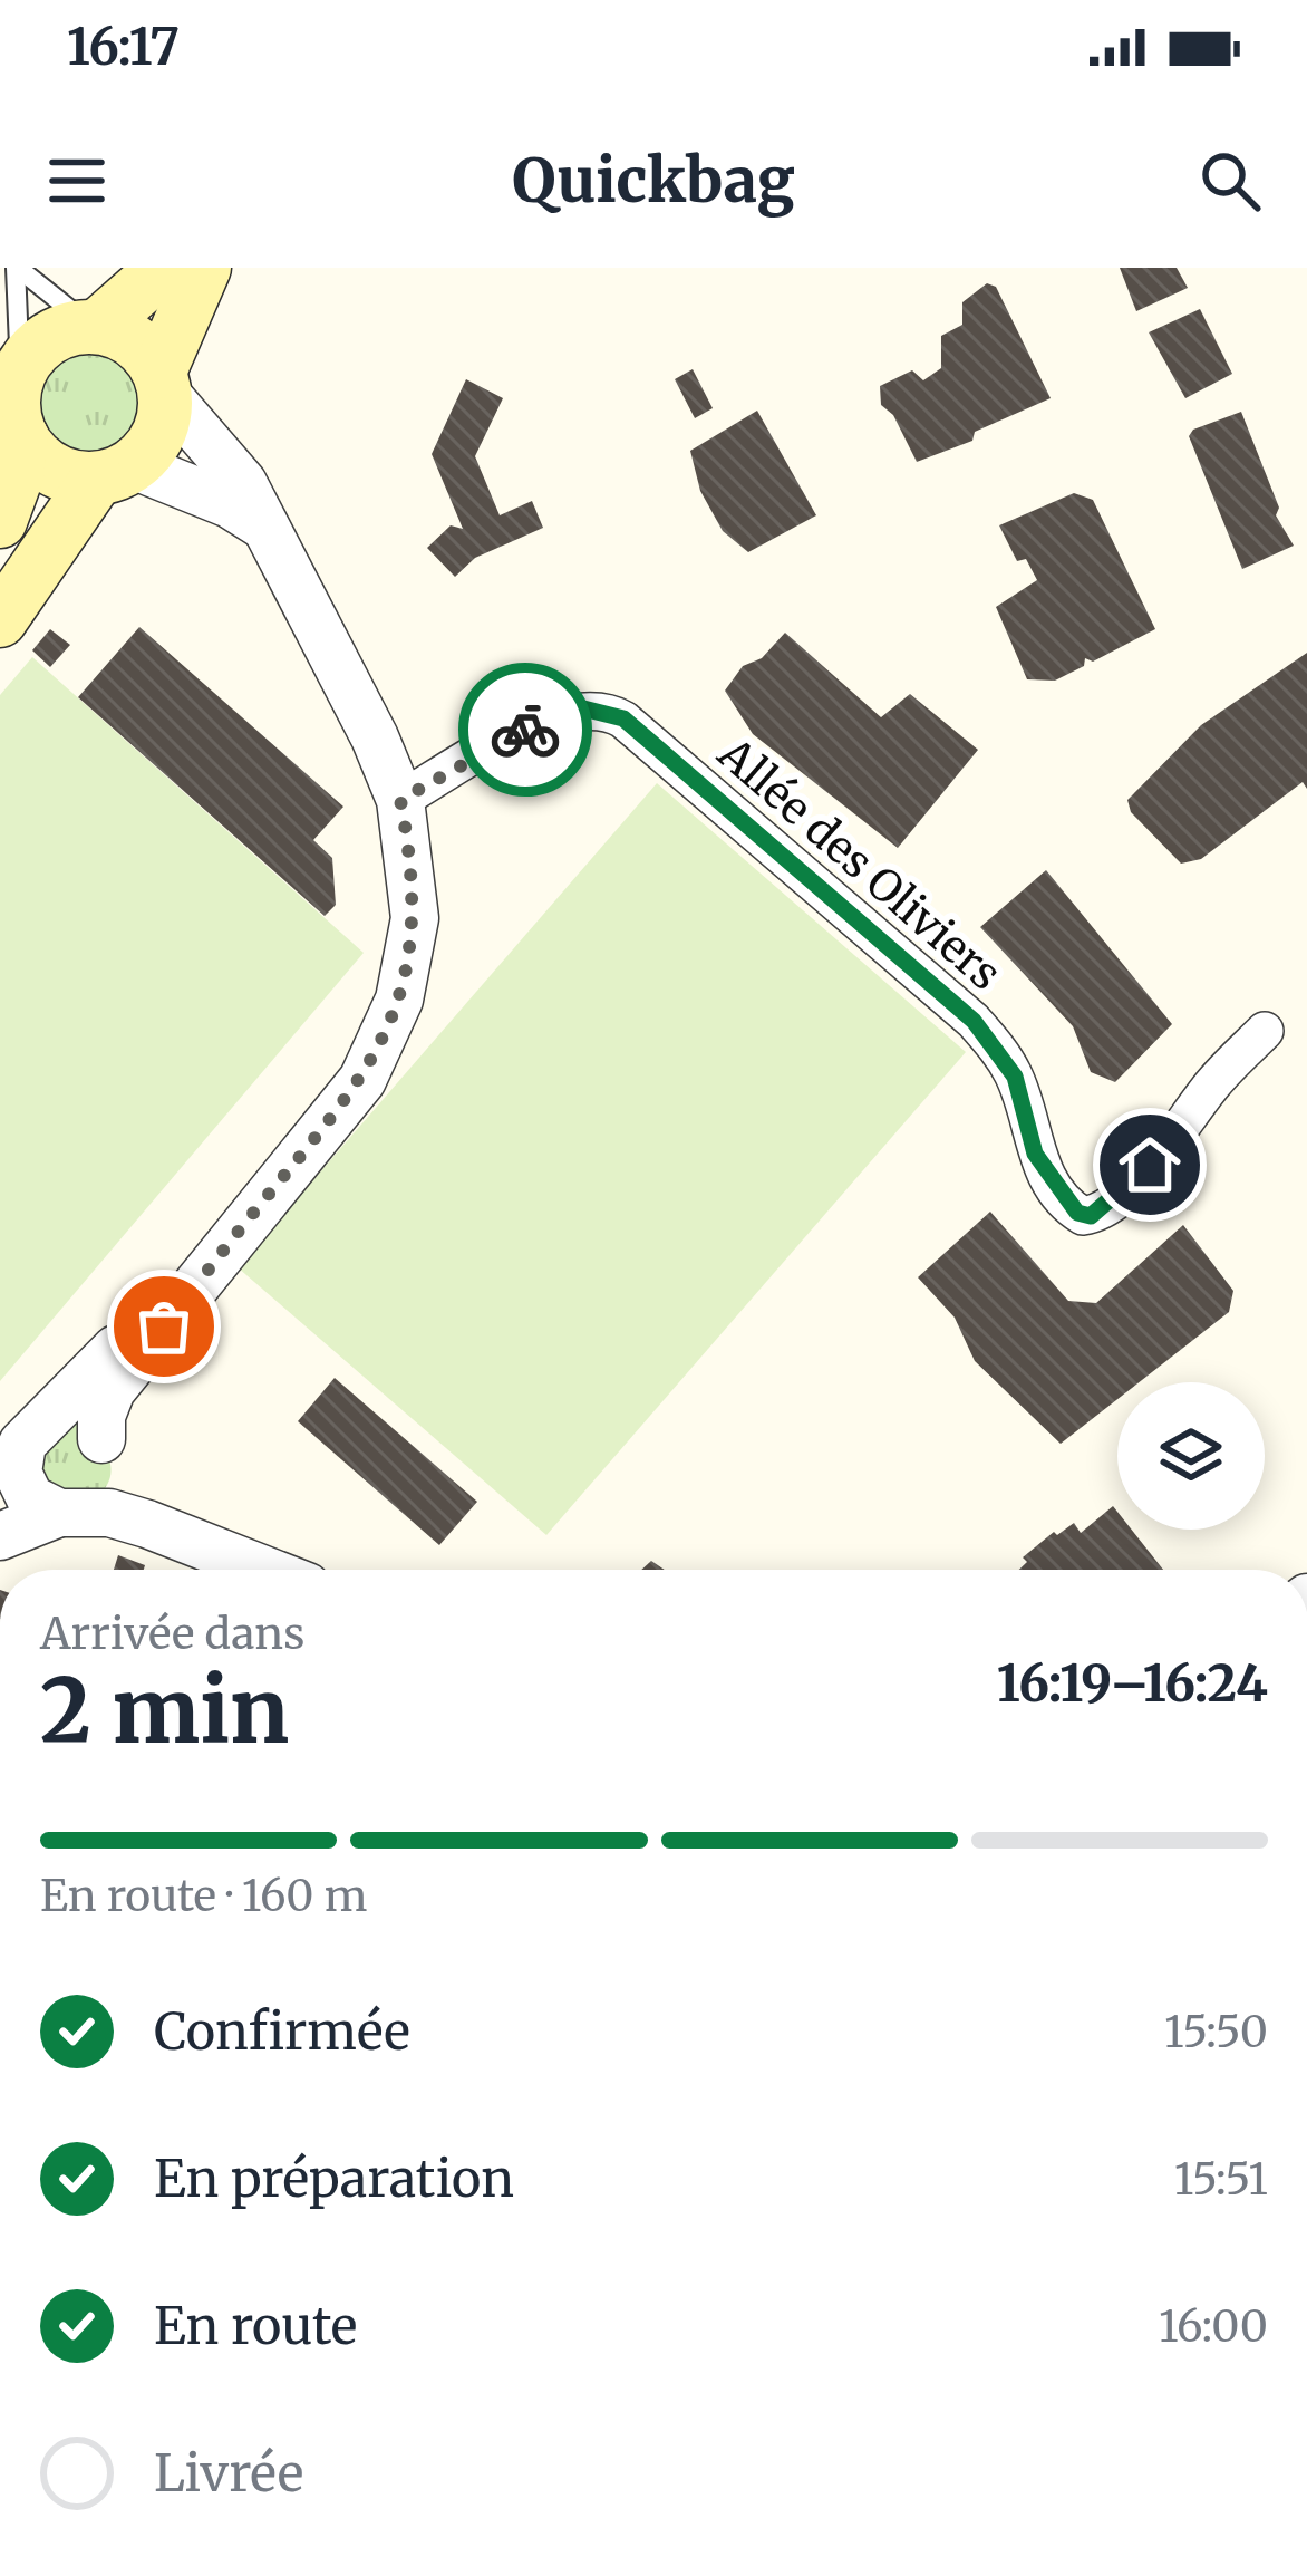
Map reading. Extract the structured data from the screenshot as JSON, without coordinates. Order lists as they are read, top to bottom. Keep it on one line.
{"streets":{"street":["Allée des Oliviers"]},"page":{"status":"16:17","header":"Quickbag","heading":["2 min","Arrivée dans","16:19–16:24"],"bar":"En route · 160 m","list":[["Confirmée","15:50"],["En préparation","15:51"],["En route","16:00"],"Livrée"]}}
